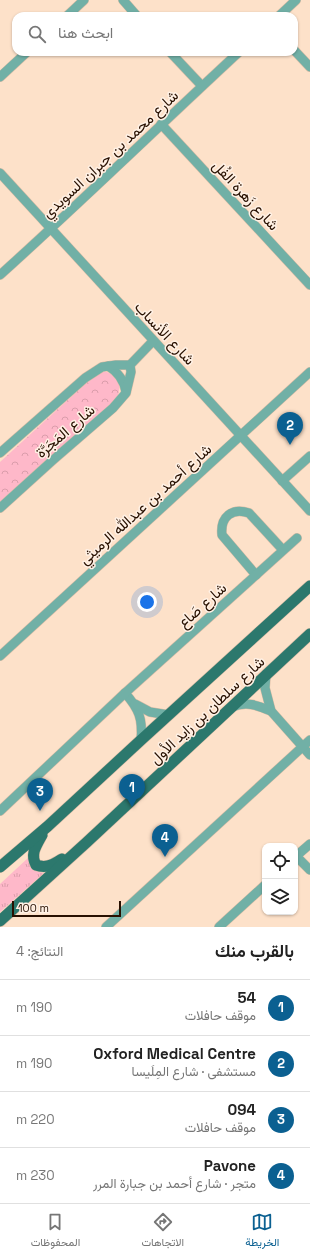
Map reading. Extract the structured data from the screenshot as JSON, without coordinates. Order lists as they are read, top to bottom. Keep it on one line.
{"streets":{"main road":["شارع سلطان بن زايد الأول"],"street":["شارع محمد بن جبران السويدي","شارع زَهرة الفُل","شارع الأنساب","شارع المَجَرَّة","شارع أحمد بن عبدالله الرميثي","شارع صَاع"]},"crossings":[["شارع محمد بن جبران السويدي","شارع زَهرة الفُل"],["شارع محمد بن جبران السويدي","شارع الأنساب"],["شارع الأنساب","شارع أحمد بن عبدالله الرميثي"]],"scale_bar":"100 m","page":{"search":"ابحث هنا","pins":["2","1","3","4"],"scale":"100 m","heading":["بالقرب منك","النتائج: 4"],"list":[{"mark":"1","name":"54","note":"موقف حافلات","value":"190 m"},{"mark":"2","name":"Oxford Medical Centre","note":"مستشفى · شارع المِلَيسا","value":"190 m"},{"mark":"3","name":"094","note":"موقف حافلات","value":"220 m"},{"mark":"4","name":"Pavone","note":"متجر · شارع أحمد بن جبارة المرر","value":"230 m"}],"nav":["الخريطة","الاتجاهات","المحفوظات"]}}
